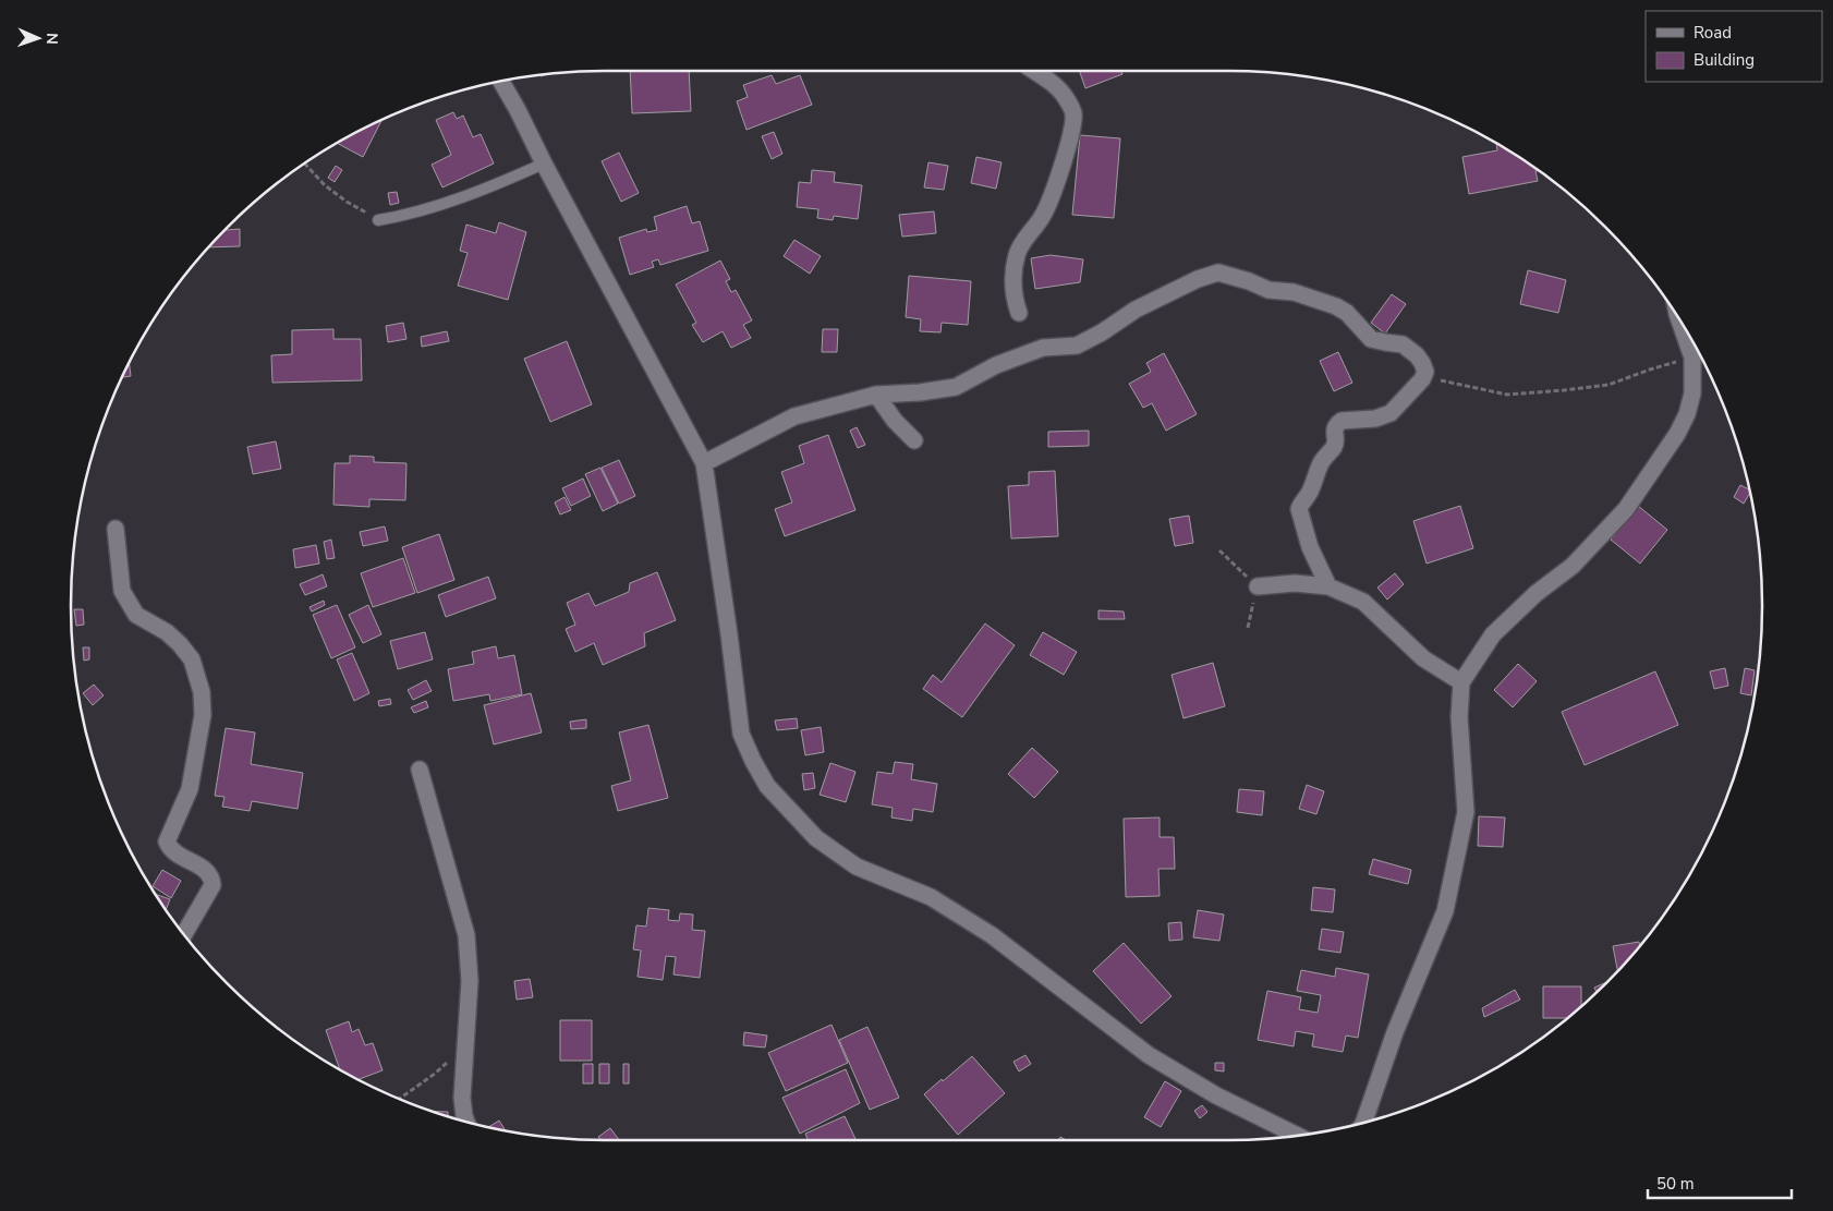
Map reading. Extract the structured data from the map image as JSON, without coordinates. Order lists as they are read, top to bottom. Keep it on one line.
{"legend":["Road","Building"],"scale_bar":"50 m","north":"right"}
